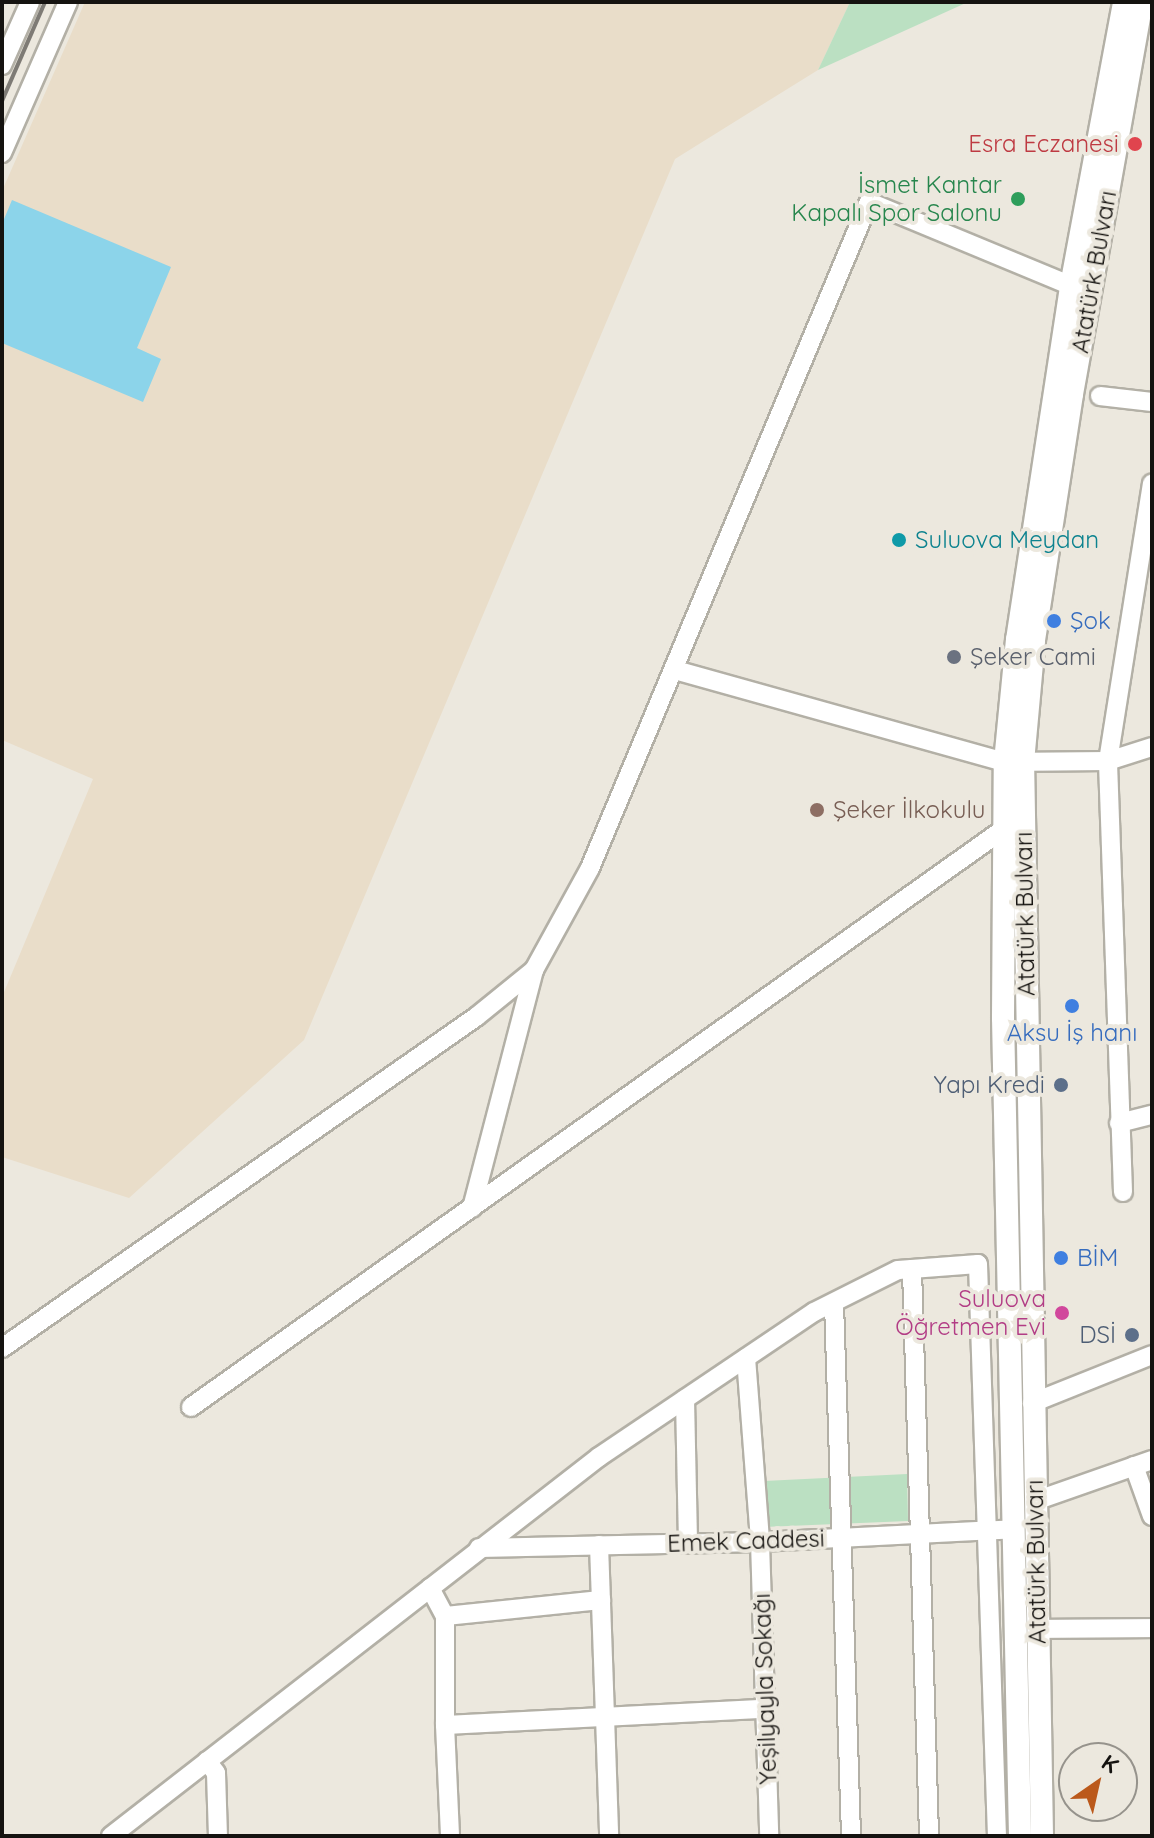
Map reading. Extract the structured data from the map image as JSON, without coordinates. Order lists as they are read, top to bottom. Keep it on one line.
{"streets":{"main road":["Atatürk Bulvarı"],"street":["Emek Caddesi","Yeşilyayla Sokağı"]},"crossings":[["Atatürk Bulvarı","Emek Caddesi"],["Emek Caddesi","Yeşilyayla Sokağı"]],"places":["Esra Eczanesi","İsmet Kantar Kapalı Spor Salonu","Suluova Meydan","Şok","Şeker Cami","Şeker İlkokulu","Aksu İş hanı","Yapı Kredi","BİM","Suluova Öğretmen Evi","DSİ"],"north":"top right"}
